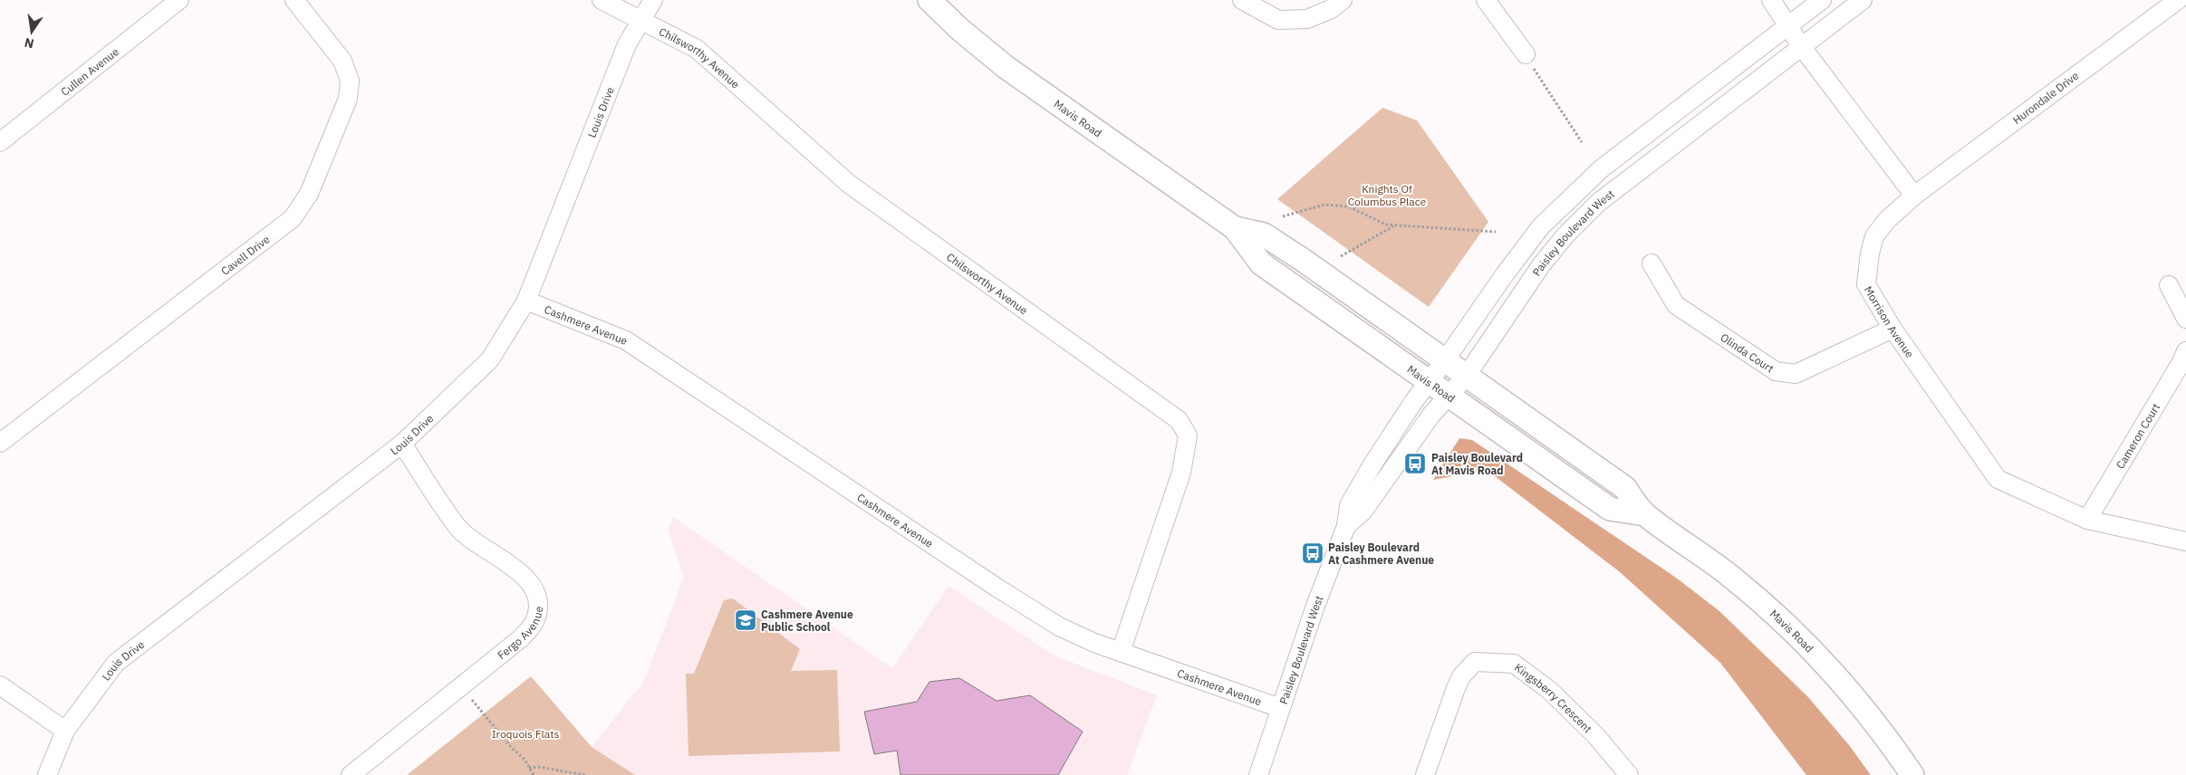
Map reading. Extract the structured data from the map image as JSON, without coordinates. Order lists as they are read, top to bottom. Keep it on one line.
{"streets":{"main road":["Mavis Road"],"street":["Chilsworthy Avenue","Cullen Avenue","Hurondale Drive","Louis Drive","Paisley Boulevard West","Cavell Drive","Morrison Avenue","Cashmere Avenue","Olinda Court","Cameron Court","Fergo Avenue","Kingsberry Crescent"]},"crossings":[["Chilsworthy Avenue","Louis Drive"],["Chilsworthy Avenue","Cashmere Avenue"],["Hurondale Drive","Morrison Avenue"],["Louis Drive","Cashmere Avenue"],["Louis Drive","Fergo Avenue"],["Mavis Road","Paisley Boulevard West"],["Paisley Boulevard West","Cashmere Avenue"],["Morrison Avenue","Olinda Court"],["Morrison Avenue","Cameron Court"]],"parks":["Knights Of Columbus Place","Iroquois Flats"],"places":{"bus stop":["Paisley Boulevard At Mavis Road","Paisley Boulevard At Cashmere Avenue"],"school or university":["Cashmere Avenue Public School"]},"north":"bottom"}
